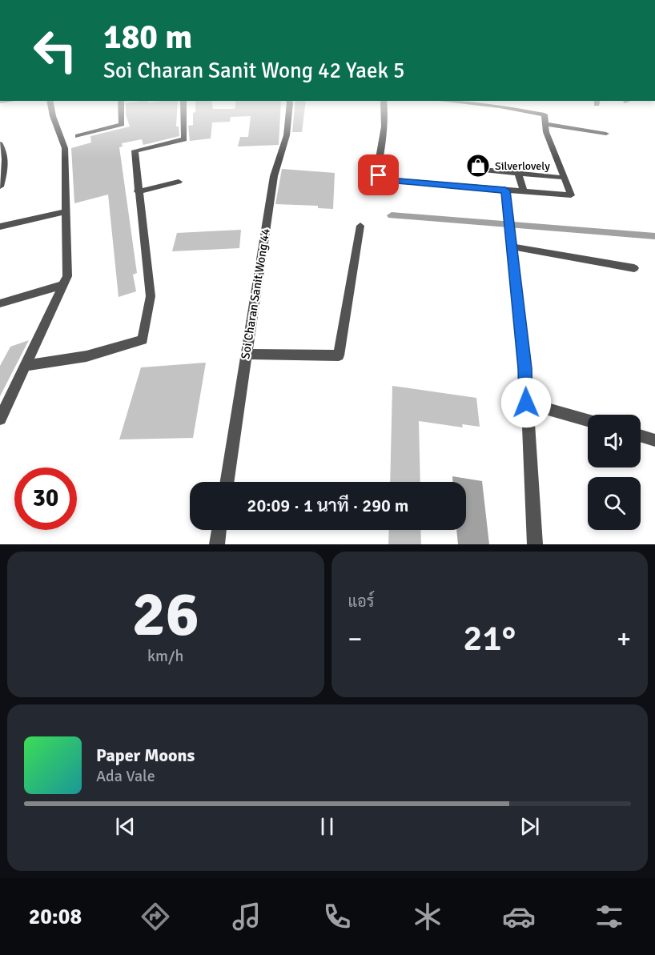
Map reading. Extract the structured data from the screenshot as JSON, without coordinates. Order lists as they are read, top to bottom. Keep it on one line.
{"streets":{"street":["Soi Charan Sanit Wong 44"]},"places":{"shop":["Silverlovely"]},"page":{"turn":["180 m","Soi Charan Sanit Wong 42 Yaek 5"],"limit":"30","trip":"20:09 · 1 นาที · 290 m","tile":[["26","km/h"],"แอร์"],"heat":["−","21°","+"],"song":["Paper Moons","Ada Vale"],"tabs":"20:08"}}
